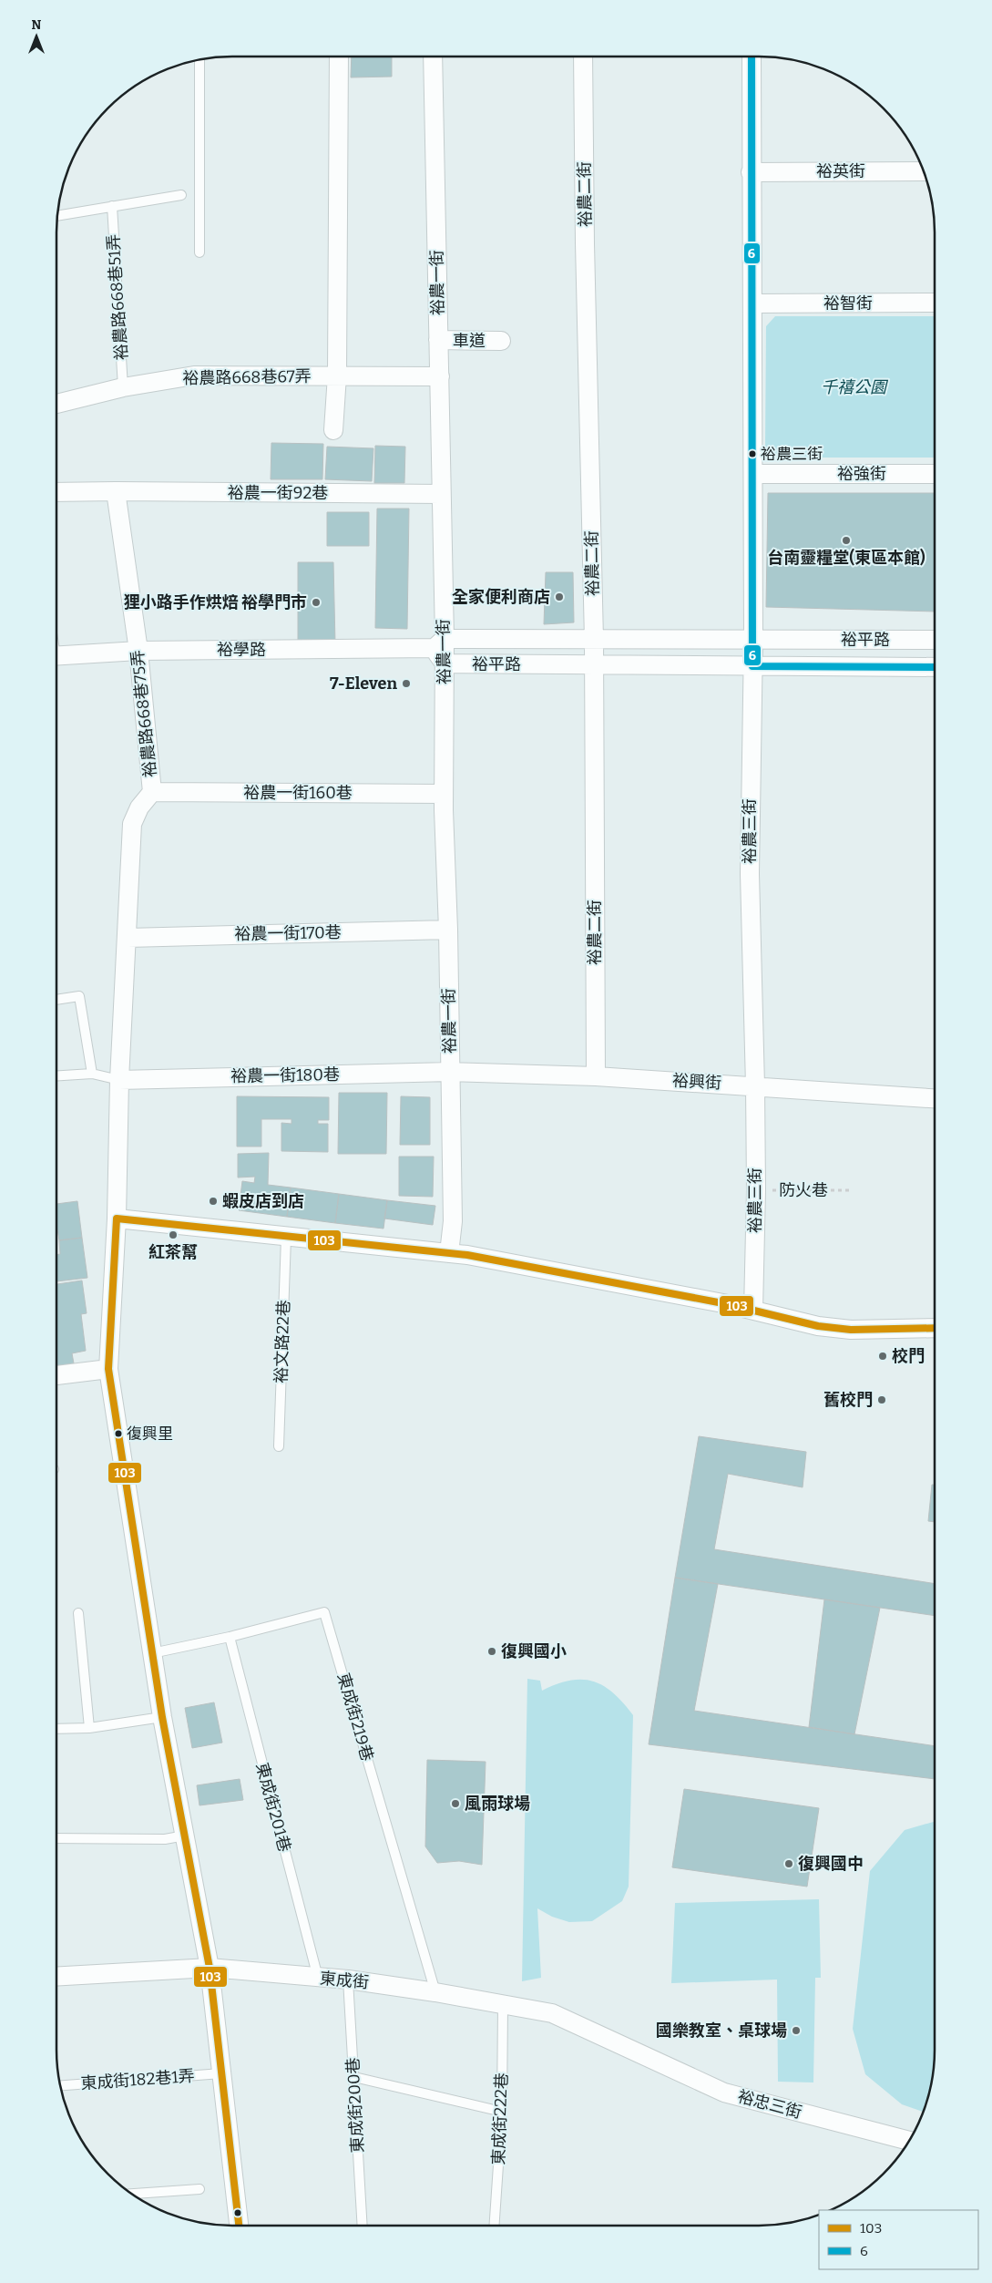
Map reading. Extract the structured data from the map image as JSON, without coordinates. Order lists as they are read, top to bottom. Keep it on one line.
{"streets":{"street":["裕英街","裕農二街","裕農一街","裕智街","車道","裕農路668巷67弄","裕強街","裕農一街92巷","裕平路","裕學路","裕農路668巷75弄","裕農一街160巷","裕農三街","裕農一街170巷","裕農一街180巷","裕興街","東成街","裕忠三街"],"lane":["裕農路668巷51弄","裕文路22巷","東成街219巷","東成街201巷","東成街182巷1弄","東成街200巷","東成街222巷"],"path":["防火巷"]},"crossings":[["裕英街","裕農三街"],["裕農二街","裕平路"],["裕農二街","裕興街"],["裕農一街","車道"],["裕農一街","裕農路668巷67弄"],["裕農一街","裕農一街92巷"],["裕農一街","裕平路"],["裕農一街","裕學路"],["裕農一街","裕農一街160巷"],["裕農一街","裕農一街170巷"],["裕農一街","裕農一街180巷"],["裕農一街","裕興街"],["裕農路668巷51弄","裕農路668巷67弄"],["裕智街","裕農三街"],["裕強街","裕農三街"],["裕農一街92巷","裕農路668巷75弄"],["裕平路","裕學路"],["裕平路","裕農三街"],["裕學路","裕農路668巷75弄"],["裕農路668巷75弄","裕農一街160巷"],["裕農路668巷75弄","裕農一街170巷"],["裕農路668巷75弄","裕農一街180巷"],["裕農路668巷75弄","東成街219巷"],["裕農路668巷75弄","東成街"],["裕農路668巷75弄","東成街182巷1弄"],["裕農三街","裕興街"],["裕農三街","防火巷"],["裕農一街180巷","裕興街"],["東成街219巷","東成街201巷"],["東成街219巷","東成街"],["東成街201巷","東成街"],["東成街","裕忠三街"],["東成街","東成街200巷"],["東成街","東成街222巷"]],"parks":["千禧公園"],"places":["裕農三街","台南靈糧堂(東區本館)","全家便利商店","狸小路手作烘焙 裕學門市","7-Eleven","蝦皮店到店","紅茶幫","校門","舊校門","復興里","復興國小","風雨球場","復興國中","國樂教室、桌球場"],"lines":["transit line 6","transit line 103"],"legend":["103","6"],"north":"top"}
